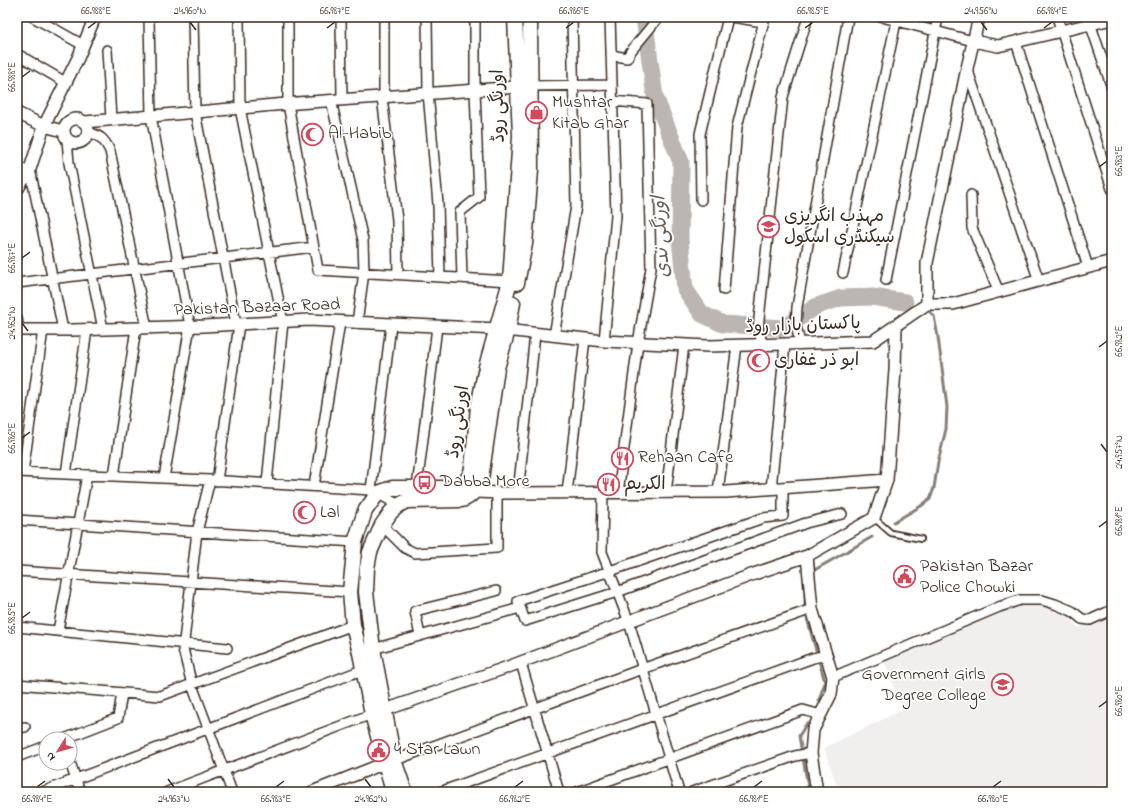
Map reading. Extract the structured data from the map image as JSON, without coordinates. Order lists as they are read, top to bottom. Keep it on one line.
{"streets":{"main road":["اورنگی روڈ"],"street":["Pakistan Bazaar Road","پاکستان بازار روڈ"]},"crossings":[["اورنگی روڈ","Pakistan Bazaar Road"],["اورنگی روڈ","پاکستان بازار روڈ"],["Pakistan Bazaar Road","پاکستان بازار روڈ"]],"water":["اورنگی ندی"],"places":{"shop":["Mushtar Kitab Ghar"],"mosque":["Al-Habib","ابو ذر غفاری","Lal"],"school or university":["مہذب انگریزی سیکنڈری اسکول","Government Girls Degree College"],"restaurant":["Rehaan Cafe","الکریم"],"bus stop":["Dabba More"],"public building":["Pakistan Bazar Police Chowki","4 Star Lawn"]},"north":"bottom left","coordinates":["66.988°E","24.960°N","66.987°E","66.986°E","66.985°E","24.956°N","66.984°E","66.983°E","24.962°N","66.982°E","24.957°N","66.981°E","66.980°E","24.963°N"]}
